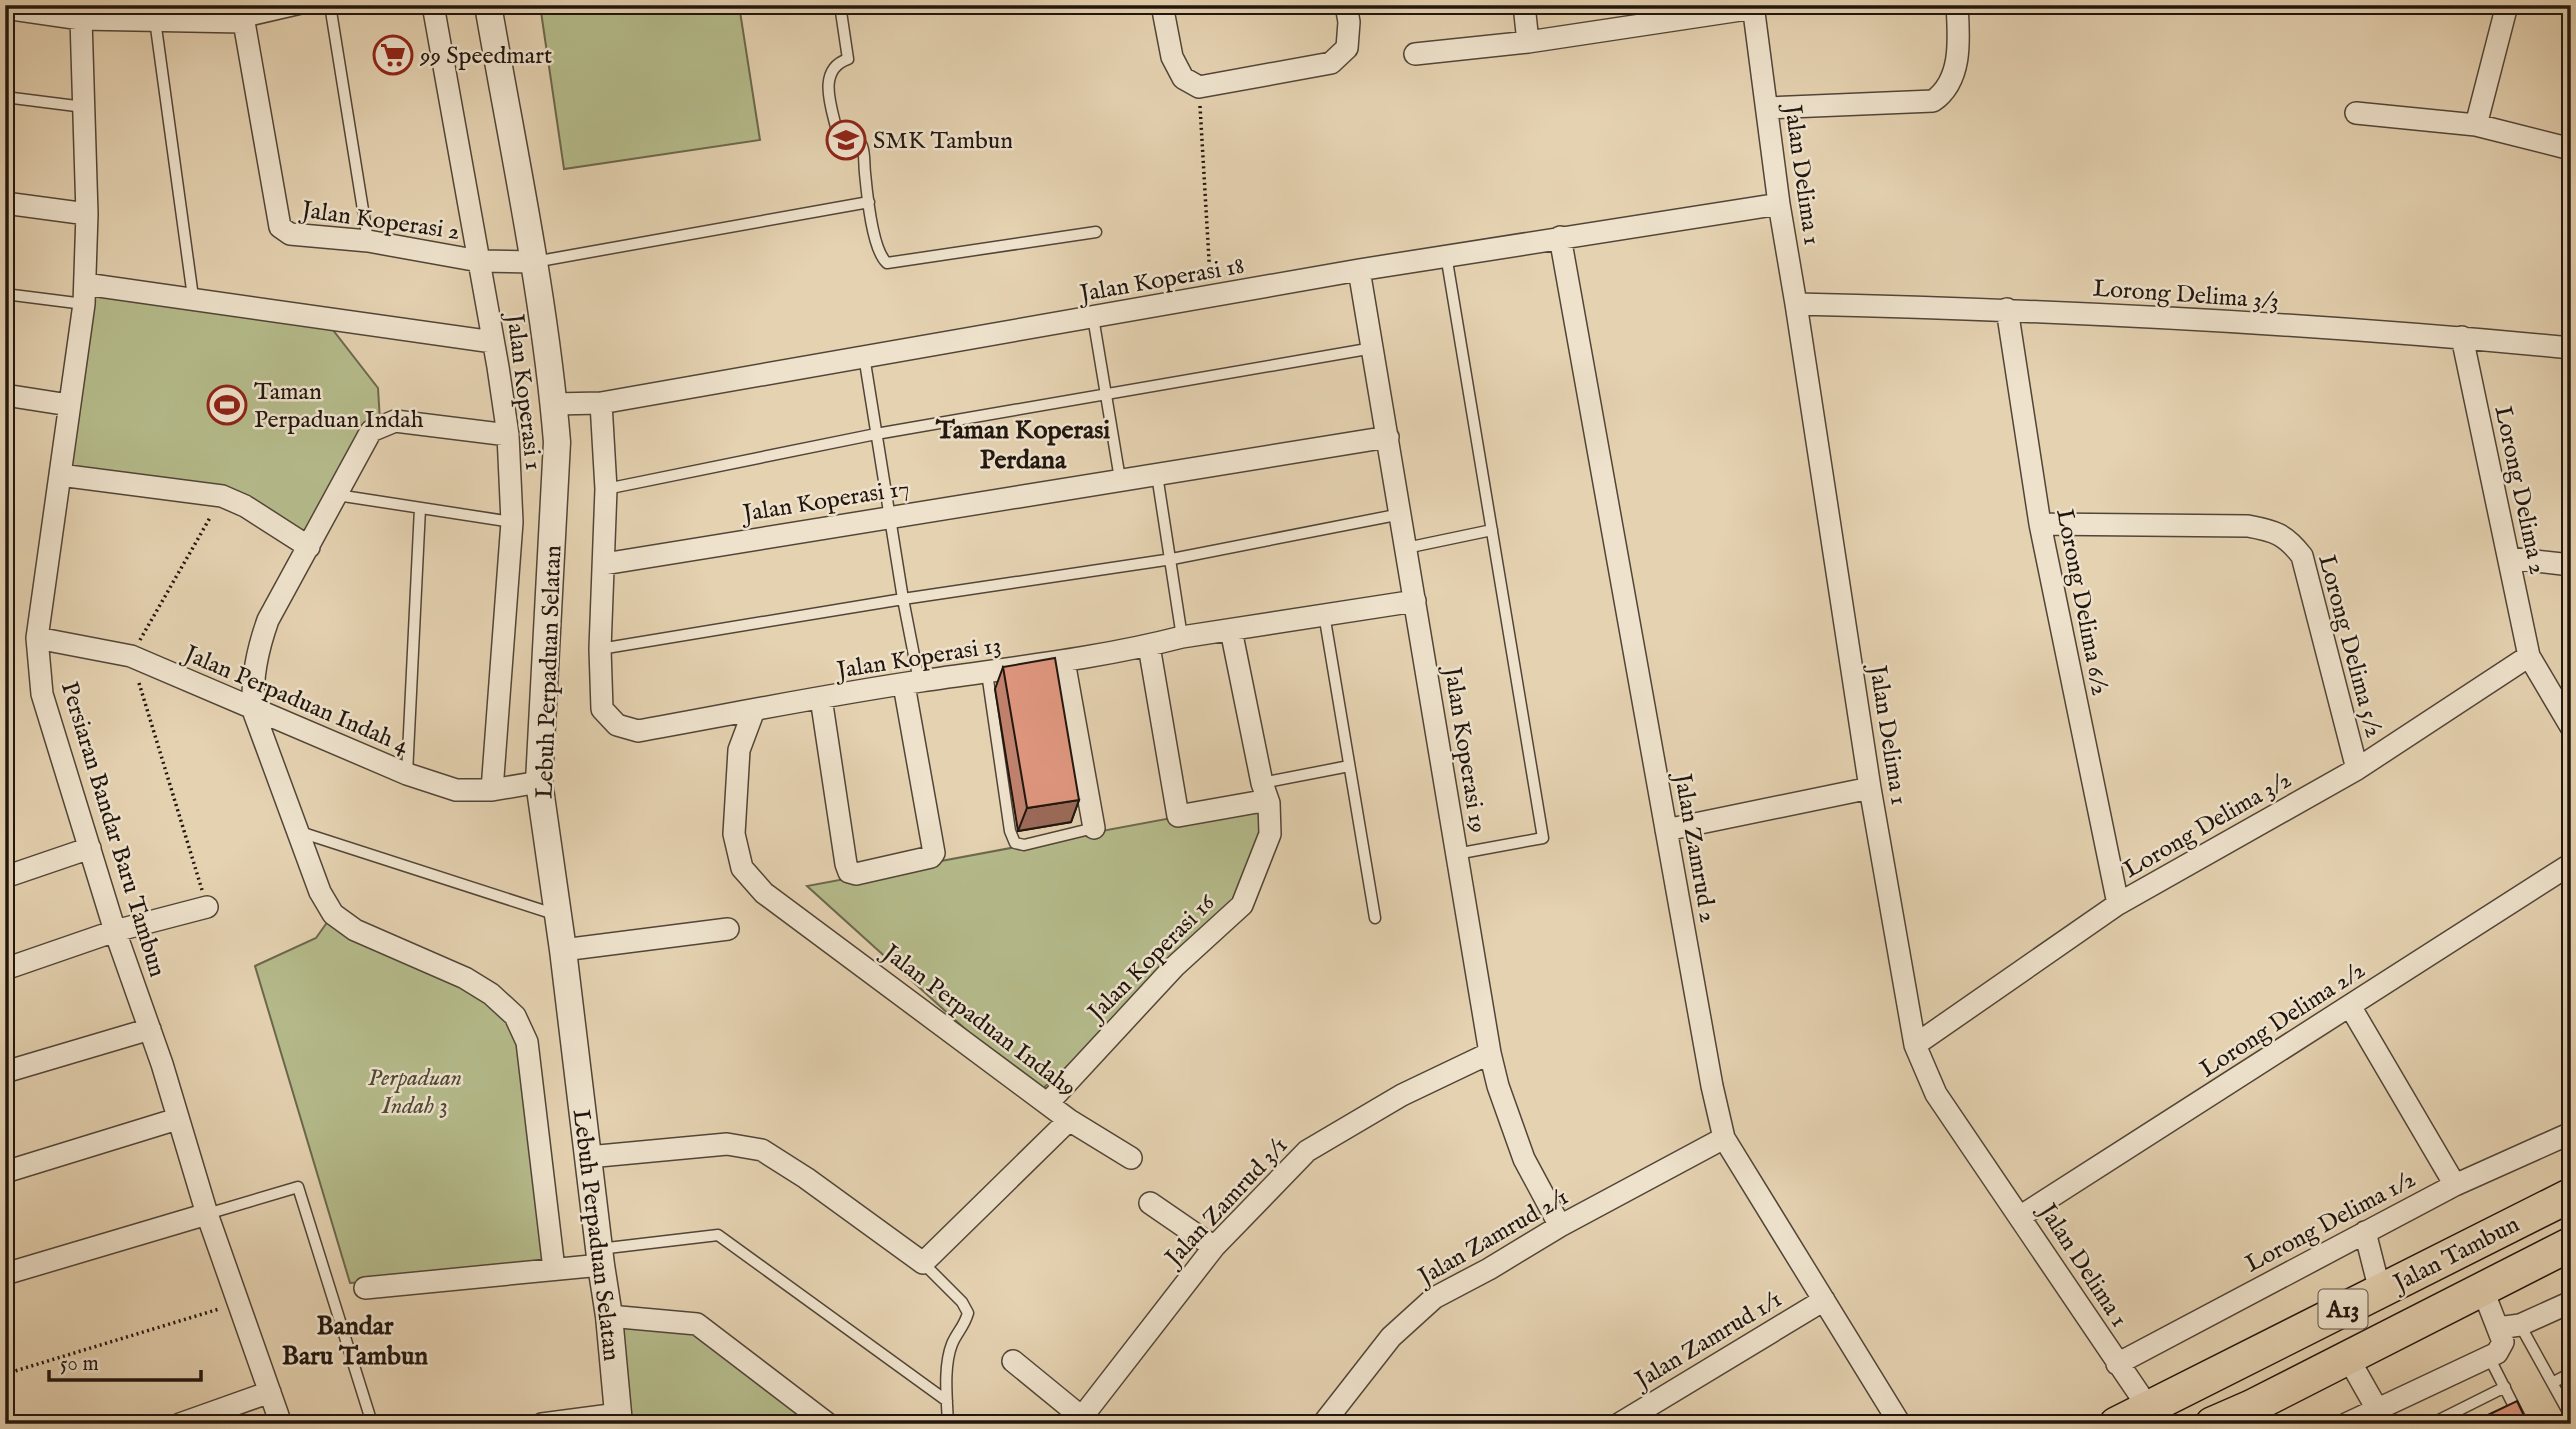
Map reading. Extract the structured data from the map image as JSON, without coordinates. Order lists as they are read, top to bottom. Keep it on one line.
{"streets":{"main road":["Jalan Tambun","A13"],"street":["Jalan Delima 1","Jalan Koperasi 2","Jalan Koperasi 18","Lorong Delima 3/3","Jalan Koperasi 1","Lorong Delima 2","Jalan Koperasi 17","Lorong Delima 6/2","Lorong Delima 5/2","Jalan Koperasi 13","Lebuh Perpaduan Selatan","Jalan Perpaduan Indah 4","Jalan Koperasi 19","Lorong Delima 3/2","Persiaran Bandar Baru Tambun","Jalan Zamrud 2","Jalan Koperasi 16","Lorong Delima 2/2","Jalan Perpaduan Indah9","Jalan Zamrud 3/1","Lorong Delima 1/2","Jalan Zamrud 2/1","Jalan Zamrud 1/1"]},"crossings":[["Jalan Delima 1","Jalan Koperasi 18"],["Jalan Delima 1","Lorong Delima 3/3"],["Jalan Delima 1","Lorong Delima 3/2"],["Jalan Delima 1","Lorong Delima 2/2"],["Jalan Delima 1","Lorong Delima 1/2"],["Jalan Delima 1","Jalan Tambun"],["Jalan Koperasi 2","Jalan Koperasi 1"],["Jalan Koperasi 2","Lebuh Perpaduan Selatan"],["Jalan Koperasi 18","Lebuh Perpaduan Selatan"],["Jalan Koperasi 18","Jalan Koperasi 19"],["Jalan Koperasi 18","Jalan Zamrud 2"],["Lorong Delima 3/3","Lorong Delima 2"],["Lorong Delima 3/3","Lorong Delima 6/2"],["Jalan Koperasi 1","Jalan Perpaduan Indah 4"],["Lorong Delima 2","Lorong Delima 3/2"],["Jalan Koperasi 17","Jalan Koperasi 19"],["Lorong Delima 6/2","Lorong Delima 5/2"],["Lorong Delima 6/2","Lorong Delima 3/2"],["Lorong Delima 5/2","Lorong Delima 3/2"],["Jalan Koperasi 13","Jalan Koperasi 19"],["Jalan Koperasi 13","Jalan Koperasi 16"],["Jalan Koperasi 13","Jalan Perpaduan Indah9"],["Lebuh Perpaduan Selatan","Jalan Perpaduan Indah 4"],["Jalan Perpaduan Indah 4","Persiaran Bandar Baru Tambun"],["Jalan Koperasi 19","Jalan Zamrud 3/1"],["Jalan Koperasi 19","Jalan Zamrud 2/1"],["Jalan Zamrud 2","Jalan Zamrud 2/1"],["Jalan Zamrud 2","Jalan Zamrud 1/1"],["Jalan Koperasi 16","Jalan Perpaduan Indah9"]],"districts":["Taman Koperasi Perdana","Bandar Baru Tambun"],"parks":["Perpaduan Indah 3"],"places":{"supermarket":["99 Speedmart"],"school or university":["SMK Tambun"],"sports":["Taman Perpaduan Indah"]},"scale_bar":"50 m"}
